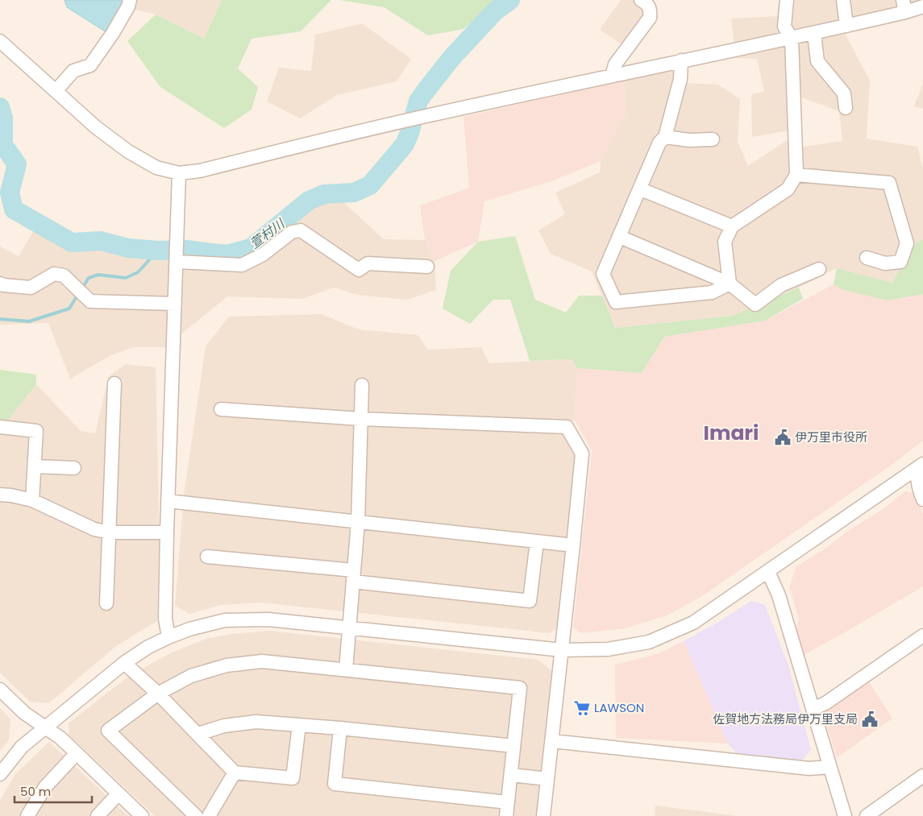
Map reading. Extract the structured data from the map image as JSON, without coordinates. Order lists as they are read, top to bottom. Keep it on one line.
{"districts":["Imari"],"water":["萱村川"],"places":{"public building":["伊万里市役所","佐賀地方法務局伊万里支局"],"supermarket":["LAWSON"]},"scale_bar":"50 m"}
